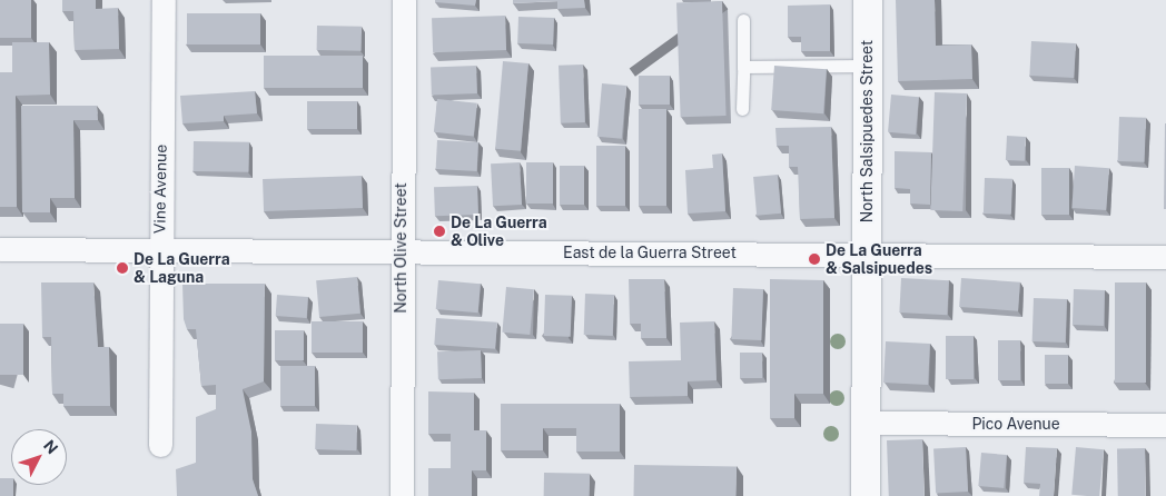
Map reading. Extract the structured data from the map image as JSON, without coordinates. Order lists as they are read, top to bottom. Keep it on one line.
{"streets":{"street":["North Salsipuedes Street","Vine Avenue","North Olive Street","East de la Guerra Street","Pico Avenue"]},"crossings":[["North Salsipuedes Street","East de la Guerra Street"],["North Salsipuedes Street","Pico Avenue"],["Vine Avenue","East de la Guerra Street"],["North Olive Street","East de la Guerra Street"]],"places":["De La Guerra & Olive","De La Guerra & Salsipuedes","De La Guerra & Laguna"],"north":"top right"}
